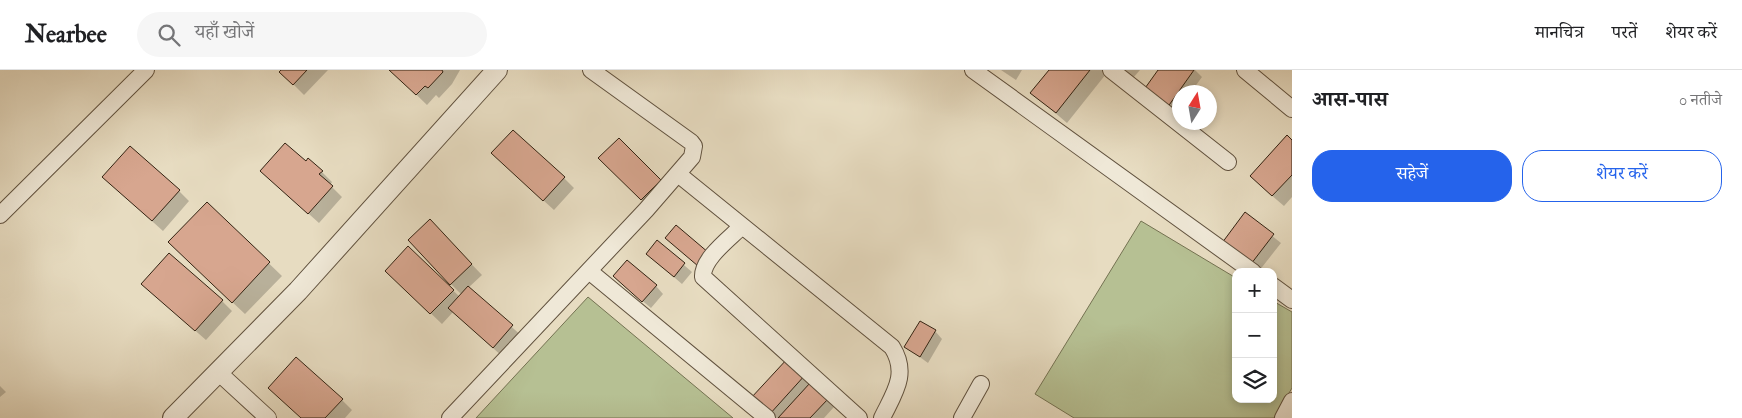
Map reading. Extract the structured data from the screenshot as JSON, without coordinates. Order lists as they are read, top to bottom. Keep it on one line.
{"north":"top","page":{"header":"Nearbee","search":"यहाँ खोजें","nav":["मानचित्र","परतें","शेयर करें"],"heading":["आस-पास","0 नतीजे"],"buttons":["सहेजें","शेयर करें"],"map_buttons":["+","−"]}}
